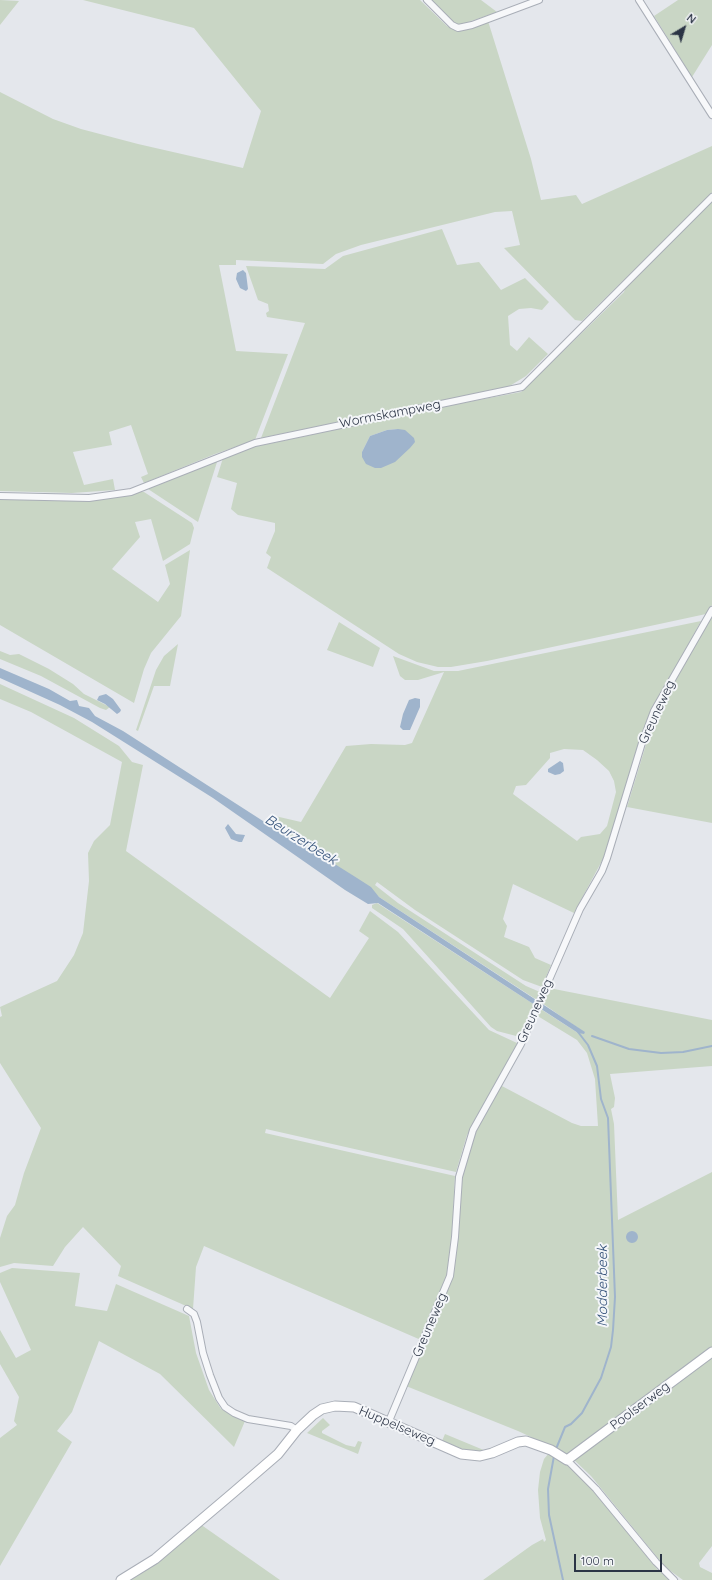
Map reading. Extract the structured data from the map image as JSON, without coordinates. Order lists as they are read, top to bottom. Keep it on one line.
{"streets":{"street":["Wormskampweg","Greuneweg","Poolserweg","Huppelseweg"]},"crossings":[["Greuneweg","Huppelseweg"],["Poolserweg","Huppelseweg"]],"water":["Beurzerbeek","Modderbeek"],"scale_bar":"100 m","north":"top right"}
